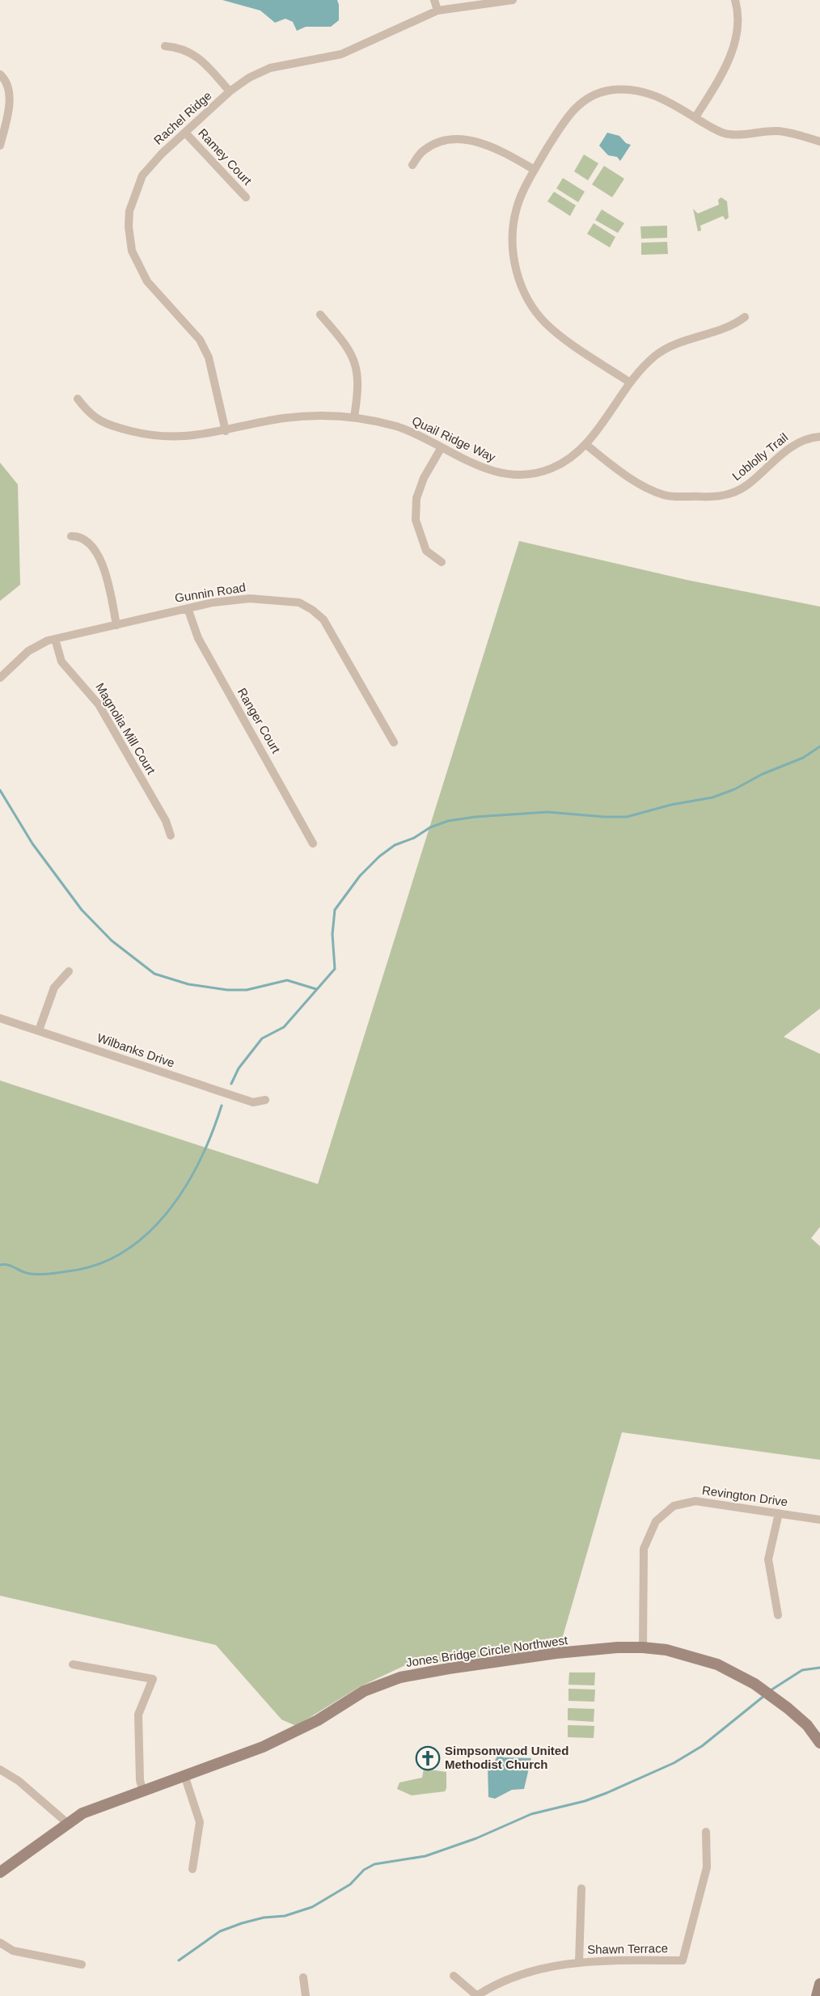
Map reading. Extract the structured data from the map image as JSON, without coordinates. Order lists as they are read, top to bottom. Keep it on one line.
{"streets":{"street":["Rachel Ridge","Ramey Court","Quail Ridge Way","Loblolly Trail","Gunnin Road","Ranger Court","Magnolia Mill Court","Wilbanks Drive","Revington Drive","Jones Bridge Circle Northwest","Shawn Terrace"]},"crossings":[["Rachel Ridge","Ramey Court"],["Rachel Ridge","Quail Ridge Way"],["Quail Ridge Way","Loblolly Trail"],["Gunnin Road","Ranger Court"],["Gunnin Road","Magnolia Mill Court"],["Revington Drive","Jones Bridge Circle Northwest"]],"places":{"church":["Simpsonwood United Methodist Church"]}}
